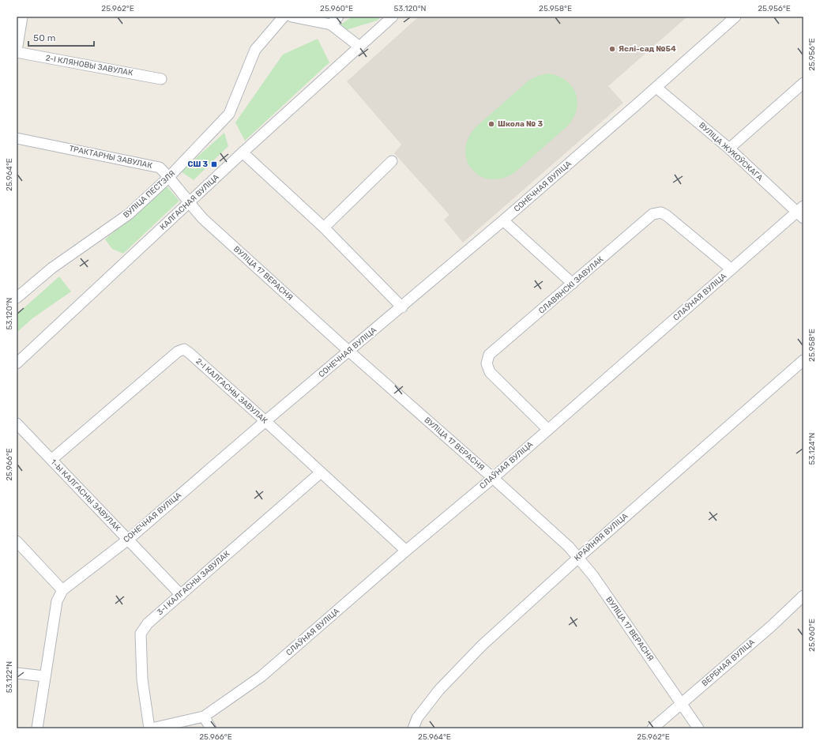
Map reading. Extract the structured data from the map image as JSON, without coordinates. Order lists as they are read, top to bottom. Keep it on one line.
{"streets":{"street":["2-І КЛЯНОВЫ ЗАВУЛАК","ВУЛІЦА ЖУКОЎСКАГА","ТРАКТАРНЫ ЗАВУЛАК","СОНЕЧНАЯ ВУЛІЦА","ВУЛІЦА ПЕСТЭЛЯ","КАЛГАСНАЯ ВУЛІЦА","ВУЛІЦА 17 ВЕРАСНЯ","СЛАВЯНСКІ ЗАВУЛАК","СЛАЎНАЯ ВУЛІЦА","2-І КАЛГАСНЫ ЗАВУЛАК","1-Ы КАЛГАСНЫ ЗАВУЛАК","КРАЙНЯЯ ВУЛІЦА","3-І КАЛГАСНЫ ЗАВУЛАК","ВЕРБНАЯ ВУЛІЦА"]},"crossings":[["ВУЛІЦА ЖУКОЎСКАГА","СОНЕЧНАЯ ВУЛІЦА"],["ВУЛІЦА ЖУКОЎСКАГА","СЛАЎНАЯ ВУЛІЦА"],["ТРАКТАРНЫ ЗАВУЛАК","ВУЛІЦА ПЕСТЭЛЯ"],["ТРАКТАРНЫ ЗАВУЛАК","КАЛГАСНАЯ ВУЛІЦА"],["ТРАКТАРНЫ ЗАВУЛАК","ВУЛІЦА 17 ВЕРАСНЯ"],["СОНЕЧНАЯ ВУЛІЦА","ВУЛІЦА 17 ВЕРАСНЯ"],["СОНЕЧНАЯ ВУЛІЦА","2-І КАЛГАСНЫ ЗАВУЛАК"],["СОНЕЧНАЯ ВУЛІЦА","1-Ы КАЛГАСНЫ ЗАВУЛАК"],["КАЛГАСНАЯ ВУЛІЦА","ВУЛІЦА 17 ВЕРАСНЯ"],["ВУЛІЦА 17 ВЕРАСНЯ","СЛАЎНАЯ ВУЛІЦА"],["ВУЛІЦА 17 ВЕРАСНЯ","КРАЙНЯЯ ВУЛІЦА"],["ВУЛІЦА 17 ВЕРАСНЯ","ВЕРБНАЯ ВУЛІЦА"],["СЛАВЯНСКІ ЗАВУЛАК","СЛАЎНАЯ ВУЛІЦА"],["СЛАЎНАЯ ВУЛІЦА","2-І КАЛГАСНЫ ЗАВУЛАК"],["2-І КАЛГАСНЫ ЗАВУЛАК","1-Ы КАЛГАСНЫ ЗАВУЛАК"],["2-І КАЛГАСНЫ ЗАВУЛАК","3-І КАЛГАСНЫ ЗАВУЛАК"],["1-Ы КАЛГАСНЫ ЗАВУЛАК","3-І КАЛГАСНЫ ЗАВУЛАК"]],"places":{"other":["Яслі-сад №54","Школа № 3"],"transit":["СШ 3"]},"scale_bar":"50 m","coordinates":["25.962°E","25.960°E","53.120°N","25.958°E","25.956°E","25.964°E","53.124°N","25.966°E","53.122°N"]}
